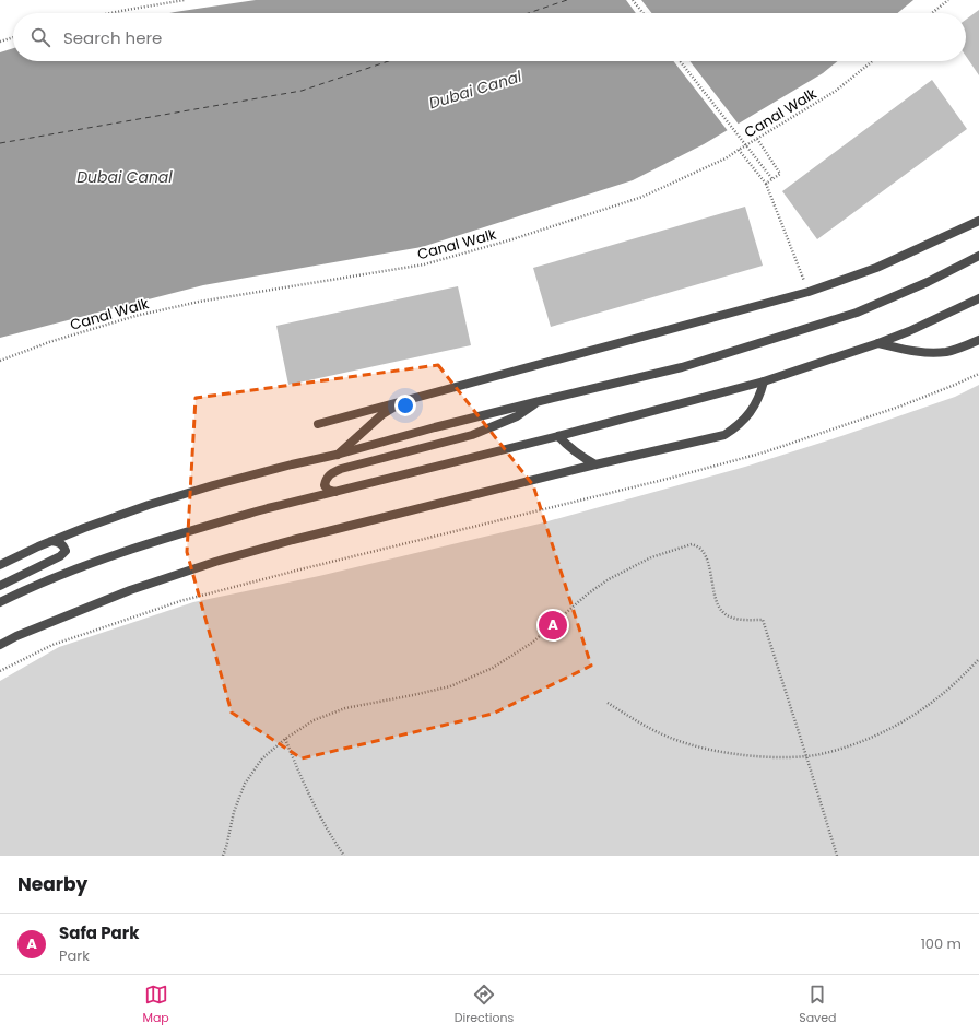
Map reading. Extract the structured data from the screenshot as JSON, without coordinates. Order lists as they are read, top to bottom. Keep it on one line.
{"streets":{"path":["Canal Walk"]},"water":["Dubai Canal"],"page":{"search":"Search here","pins":"A","heading":"Nearby","list":[{"mark":"A","name":"Safa Park","note":"Park","value":"100 m"}],"nav":["Map","Directions","Saved"]}}
